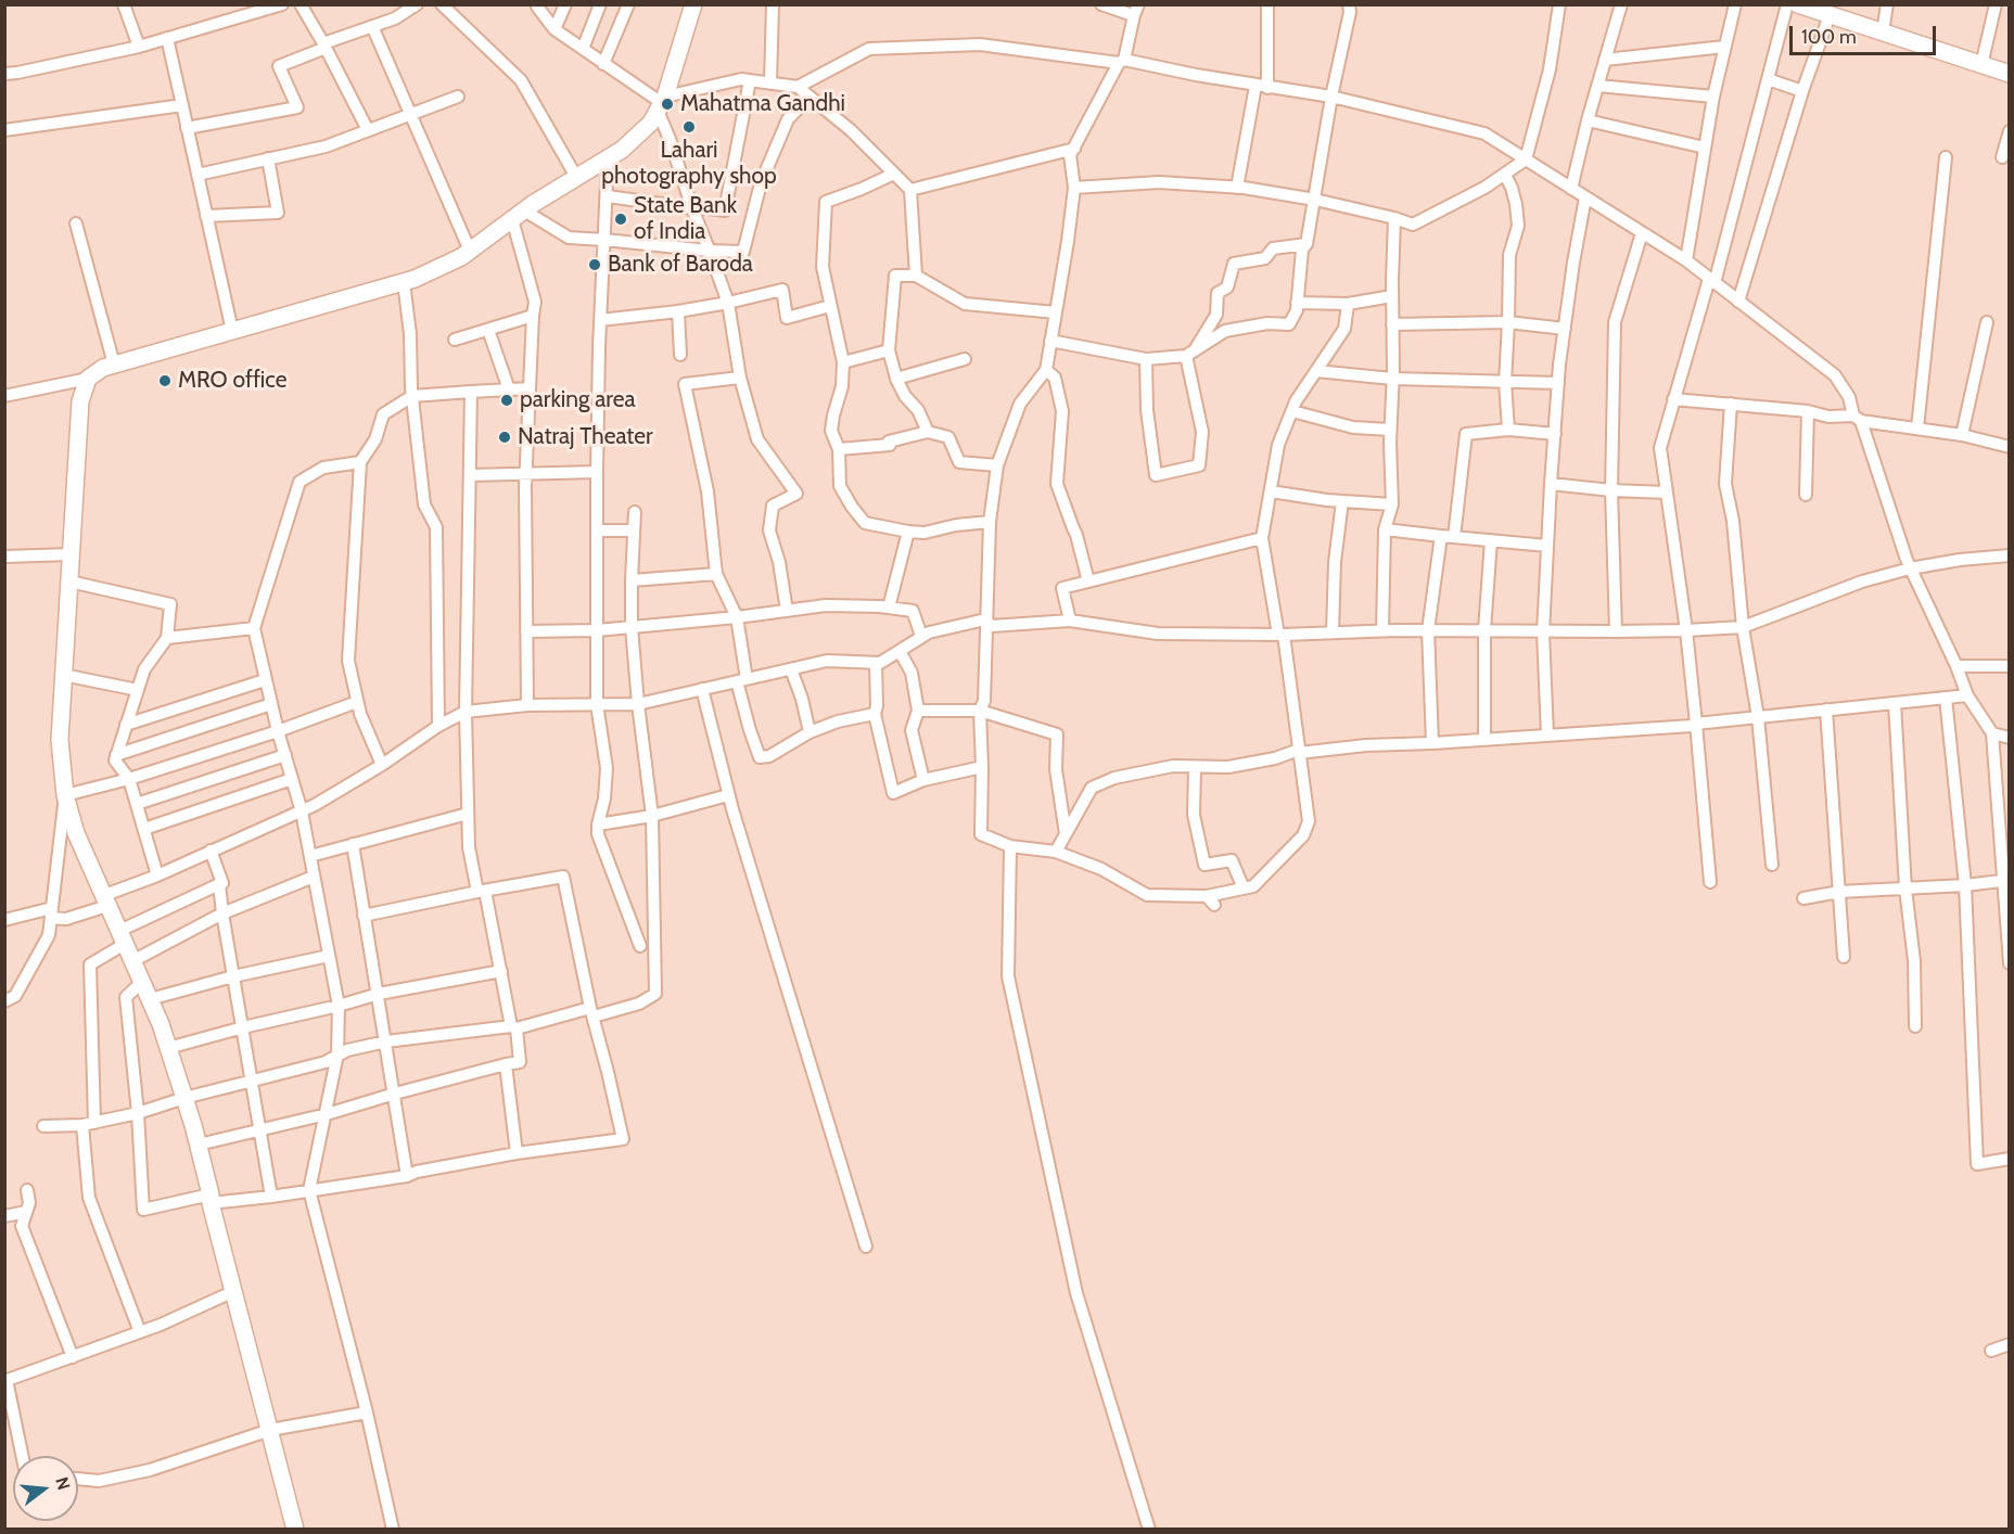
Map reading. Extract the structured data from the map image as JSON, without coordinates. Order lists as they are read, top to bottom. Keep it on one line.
{"places":["Mahatma Gandhi","Lahari photography shop","State Bank of India","Bank of Baroda","MRO office","parking area","Natraj Theater"],"scale_bar":"100 m","north":"right"}
